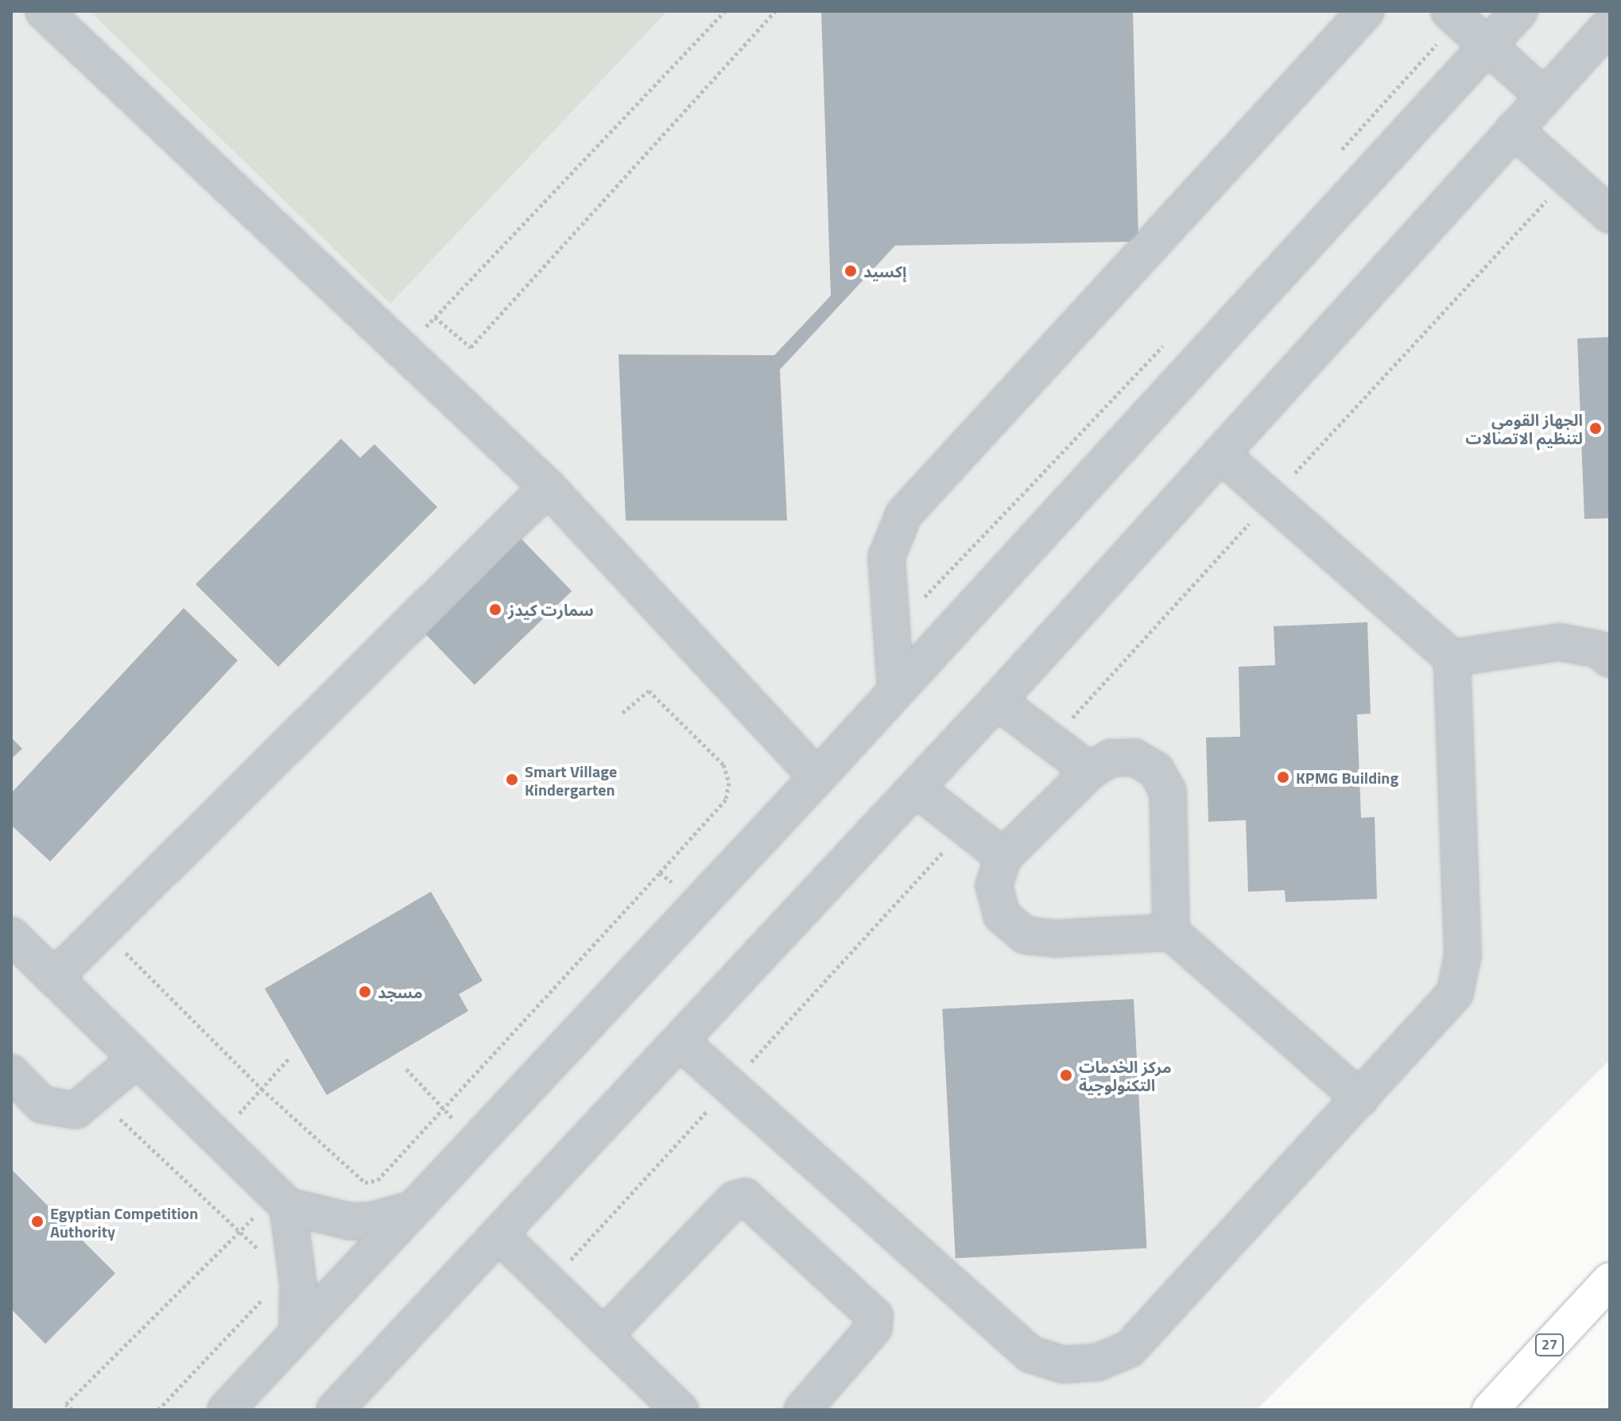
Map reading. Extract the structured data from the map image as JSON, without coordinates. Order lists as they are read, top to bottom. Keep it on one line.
{"streets":{"main road":["27"]},"places":["إكسيد","الجهاز القومي لتنظيم الاتصالات","سمارت كيدز","KPMG Building","Smart Village Kindergarten","مسجد","مركز الخدمات التكنولوجية","Egyptian Competition Authority"]}
